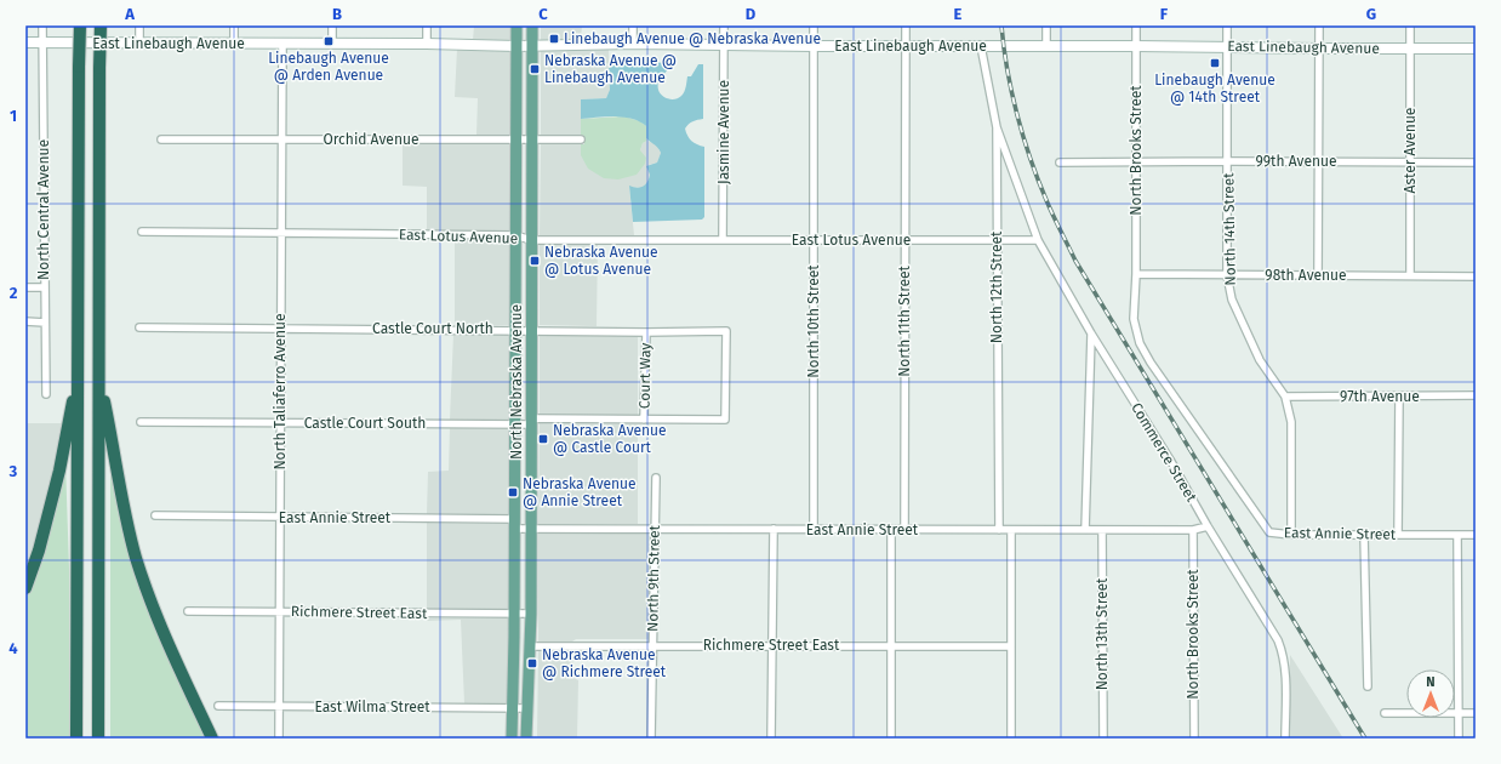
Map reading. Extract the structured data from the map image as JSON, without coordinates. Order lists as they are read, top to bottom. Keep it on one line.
{"streets":{"main road":["North Nebraska Avenue"],"street":["East Linebaugh Avenue","Jasmine Avenue","Orchid Avenue","North Brooks Street","Aster Avenue","99th Avenue","North Central Avenue","North 14th Street","East Lotus Avenue","98th Avenue","North 12th Street","North 10th Street","North 11th Street","Castle Court North","Court Way","North Taliaferro Avenue","97th Avenue","Castle Court South","Commerce Street","East Annie Street","North 9th Street","Richmere Street East","North 13th Street","East Wilma Street"]},"crossings":[["East Linebaugh Avenue","Jasmine Avenue"],["East Linebaugh Avenue","North Brooks Street"],["East Linebaugh Avenue","Aster Avenue"],["East Linebaugh Avenue","North Central Avenue"],["East Linebaugh Avenue","North 14th Street"],["East Linebaugh Avenue","North 12th Street"],["East Linebaugh Avenue","North 10th Street"],["East Linebaugh Avenue","North 11th Street"],["East Linebaugh Avenue","North Nebraska Avenue"],["East Linebaugh Avenue","North Taliaferro Avenue"],["Jasmine Avenue","East Lotus Avenue"],["Orchid Avenue","North Nebraska Avenue"],["Orchid Avenue","North Taliaferro Avenue"],["North Brooks Street","99th Avenue"],["North Brooks Street","98th Avenue"],["North Brooks Street","East Annie Street"],["Aster Avenue","99th Avenue"],["Aster Avenue","98th Avenue"],["99th Avenue","North 14th Street"],["North 14th Street","98th Avenue"],["North 14th Street","97th Avenue"],["North 14th Street","East Annie Street"],["East Lotus Avenue","North 12th Street"],["East Lotus Avenue","North 10th Street"],["East Lotus Avenue","North 11th Street"],["East Lotus Avenue","North Nebraska Avenue"],["East Lotus Avenue","North Taliaferro Avenue"],["East Lotus Avenue","Commerce Street"],["98th Avenue","East Annie Street"],["North 12th Street","Commerce Street"],["North 12th Street","East Annie Street"],["North 10th Street","East Annie Street"],["North 11th Street","East Annie Street"],["Castle Court North","Court Way"],["Castle Court North","North Nebraska Avenue"],["Castle Court North","North Taliaferro Avenue"],["Castle Court North","Castle Court South"],["Court Way","Castle Court South"],["North Nebraska Avenue","Castle Court South"],["North Nebraska Avenue","East Annie Street"],["North Nebraska Avenue","Richmere Street East"],["North Nebraska Avenue","East Wilma Street"],["North Taliaferro Avenue","Castle Court South"],["North Taliaferro Avenue","East Annie Street"],["North Taliaferro Avenue","Richmere Street East"],["North Taliaferro Avenue","East Wilma Street"],["Commerce Street","East Annie Street"],["East Annie Street","North 9th Street"],["East Annie Street","North 13th Street"],["North 9th Street","Richmere Street East"]],"places":{"transit":["Linebaugh Avenue @ Nebraska Avenue","Linebaugh Avenue @ Arden Avenue","Linebaugh Avenue @ 14th Street","Nebraska Avenue @ Linebaugh Avenue","Nebraska Avenue @ Lotus Avenue","Nebraska Avenue @ Castle Court","Nebraska Avenue @ Annie Street","Nebraska Avenue @ Richmere Street"]},"north":"top","grid":{"columns":["A","B","C","D","E","F","G"],"rows":["1","2","3","4"]}}
